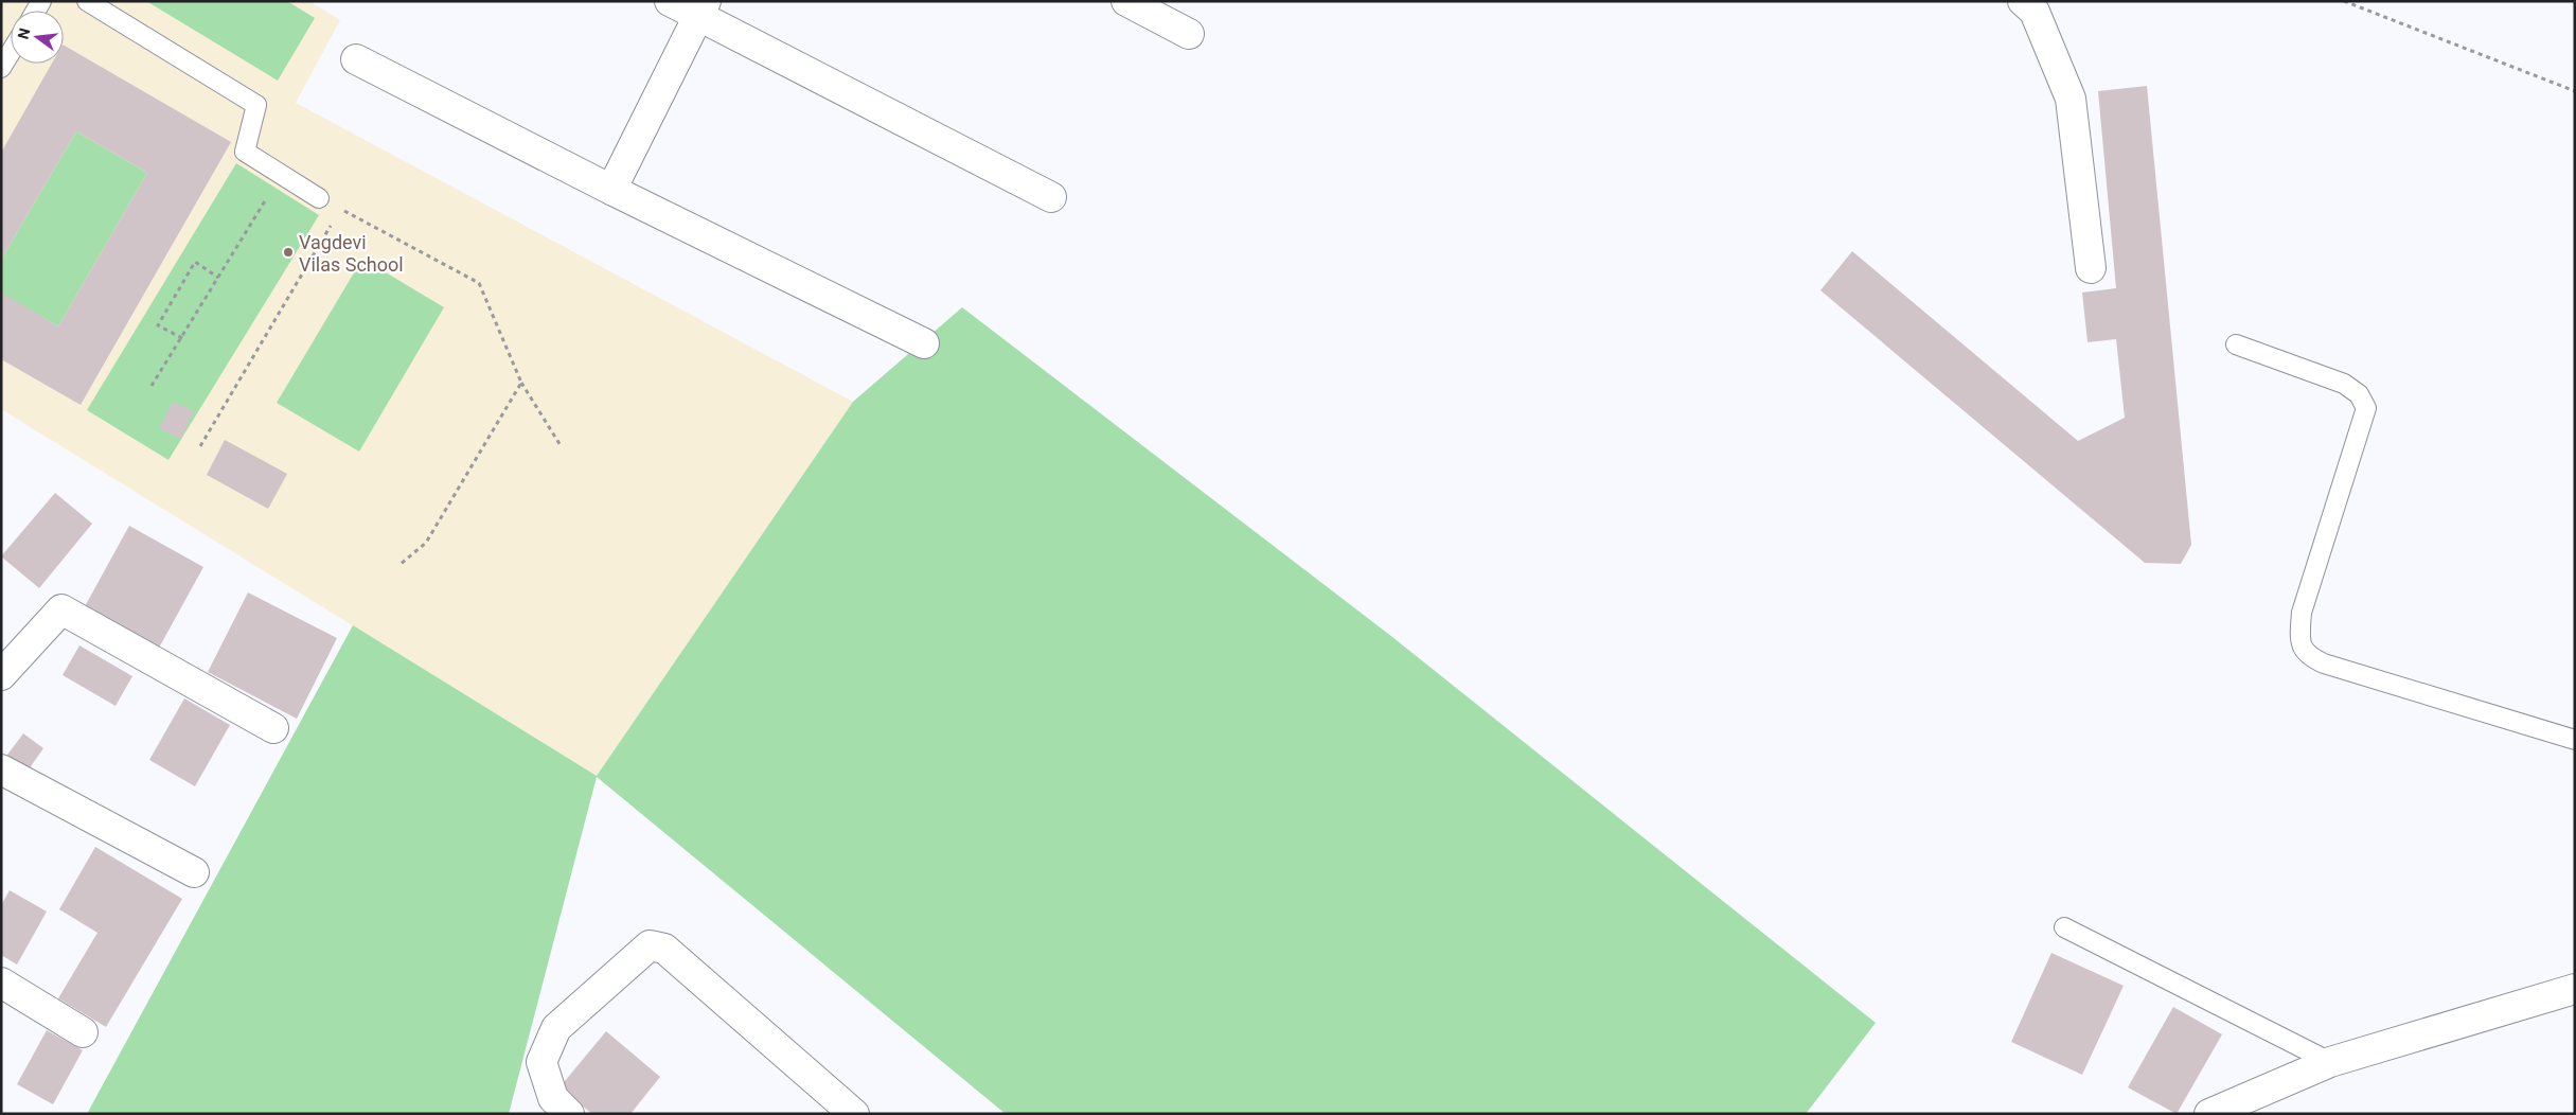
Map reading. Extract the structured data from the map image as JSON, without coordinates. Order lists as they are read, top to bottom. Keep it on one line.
{"places":["Vagdevi Vilas School"],"north":"left"}
